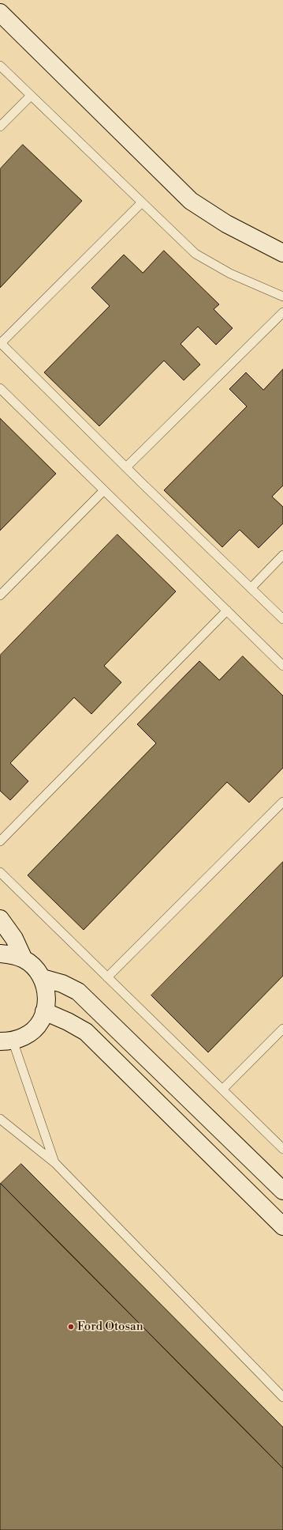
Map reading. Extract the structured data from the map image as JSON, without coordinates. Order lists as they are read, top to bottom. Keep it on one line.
{"places":["Ford Otosan"]}
